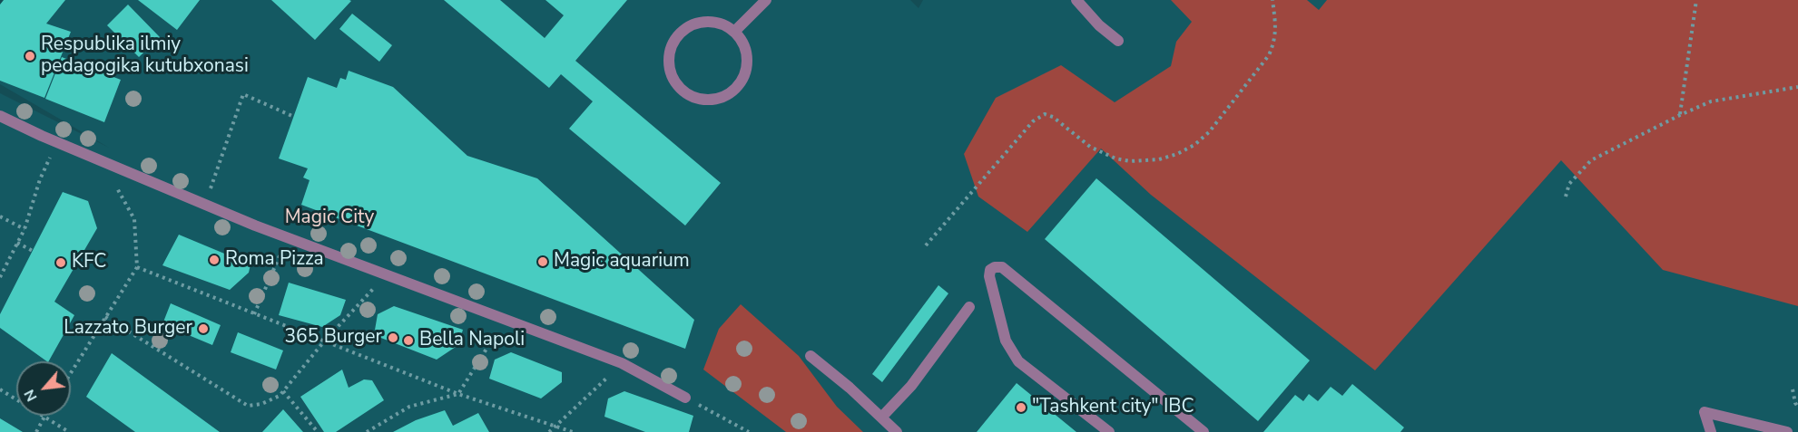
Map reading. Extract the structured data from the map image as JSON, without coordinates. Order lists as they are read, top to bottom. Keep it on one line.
{"parks":["Magic City"],"places":["Respublika ilmiy pedagogika kutubxonasi","Roma Pizza","Magic aquarium","KFC","Lazzato Burger","365 Burger","Bella Napoli","\"Tashkent city\" IBC"],"north":"bottom left"}
